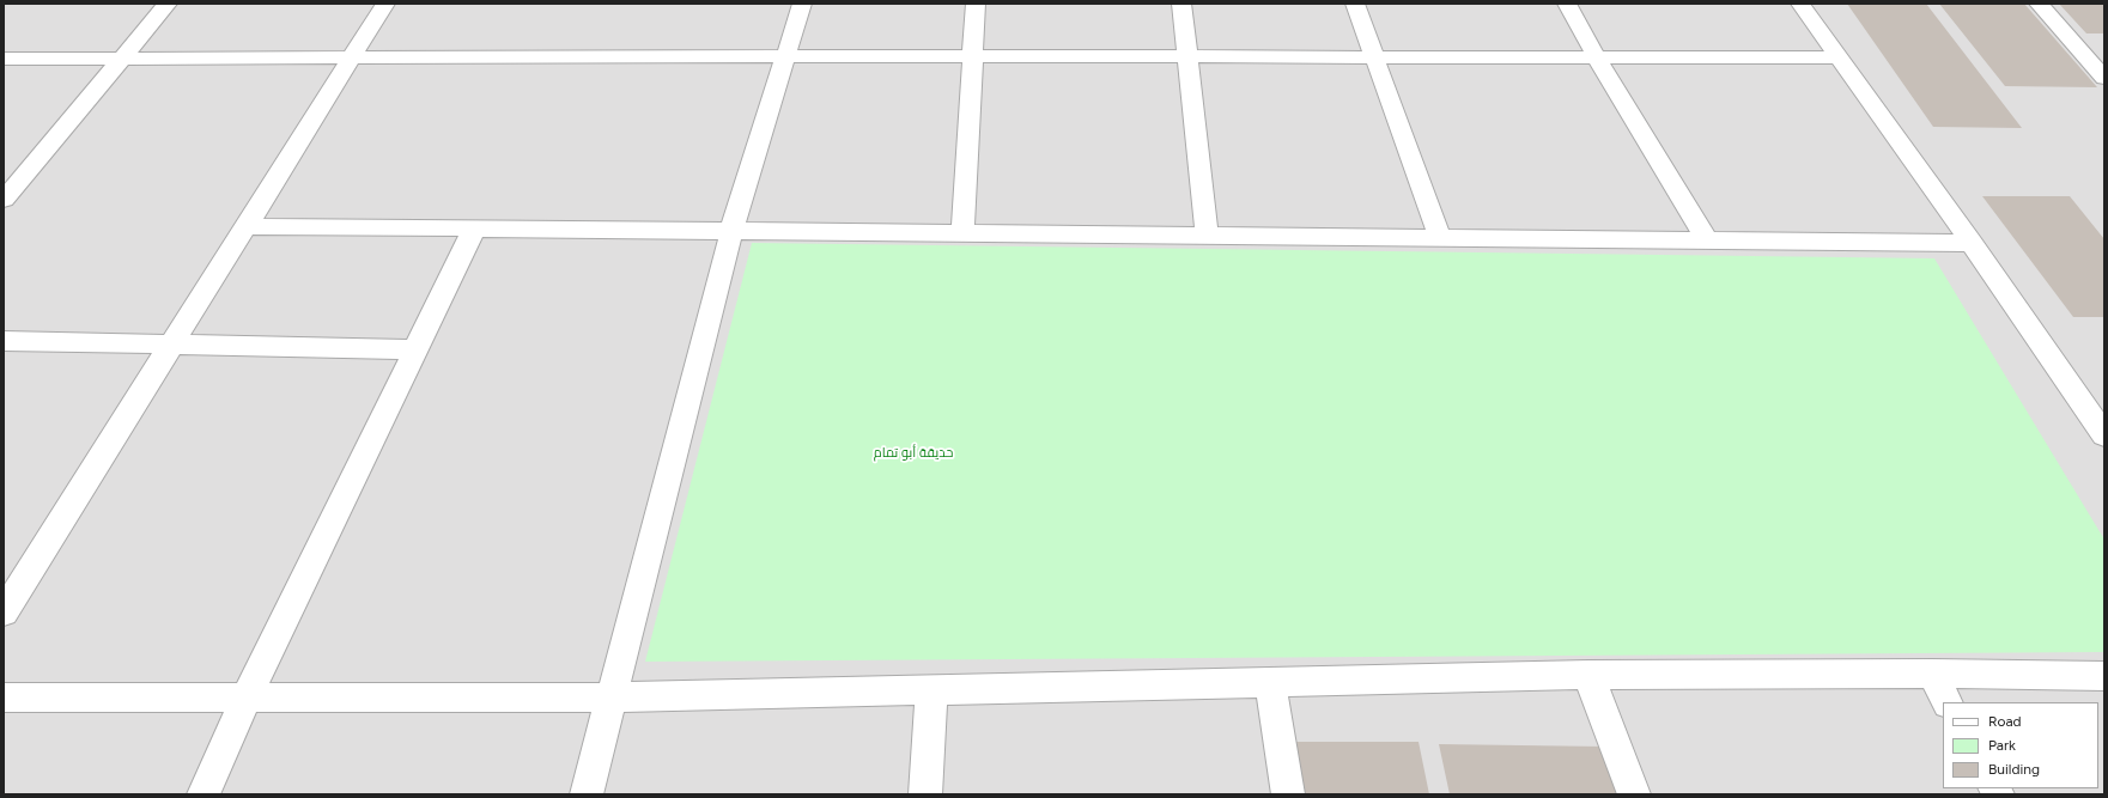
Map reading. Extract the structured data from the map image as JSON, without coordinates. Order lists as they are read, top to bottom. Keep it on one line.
{"parks":["حديقة أبو تمام"],"legend":["Road","Park","Building"]}
